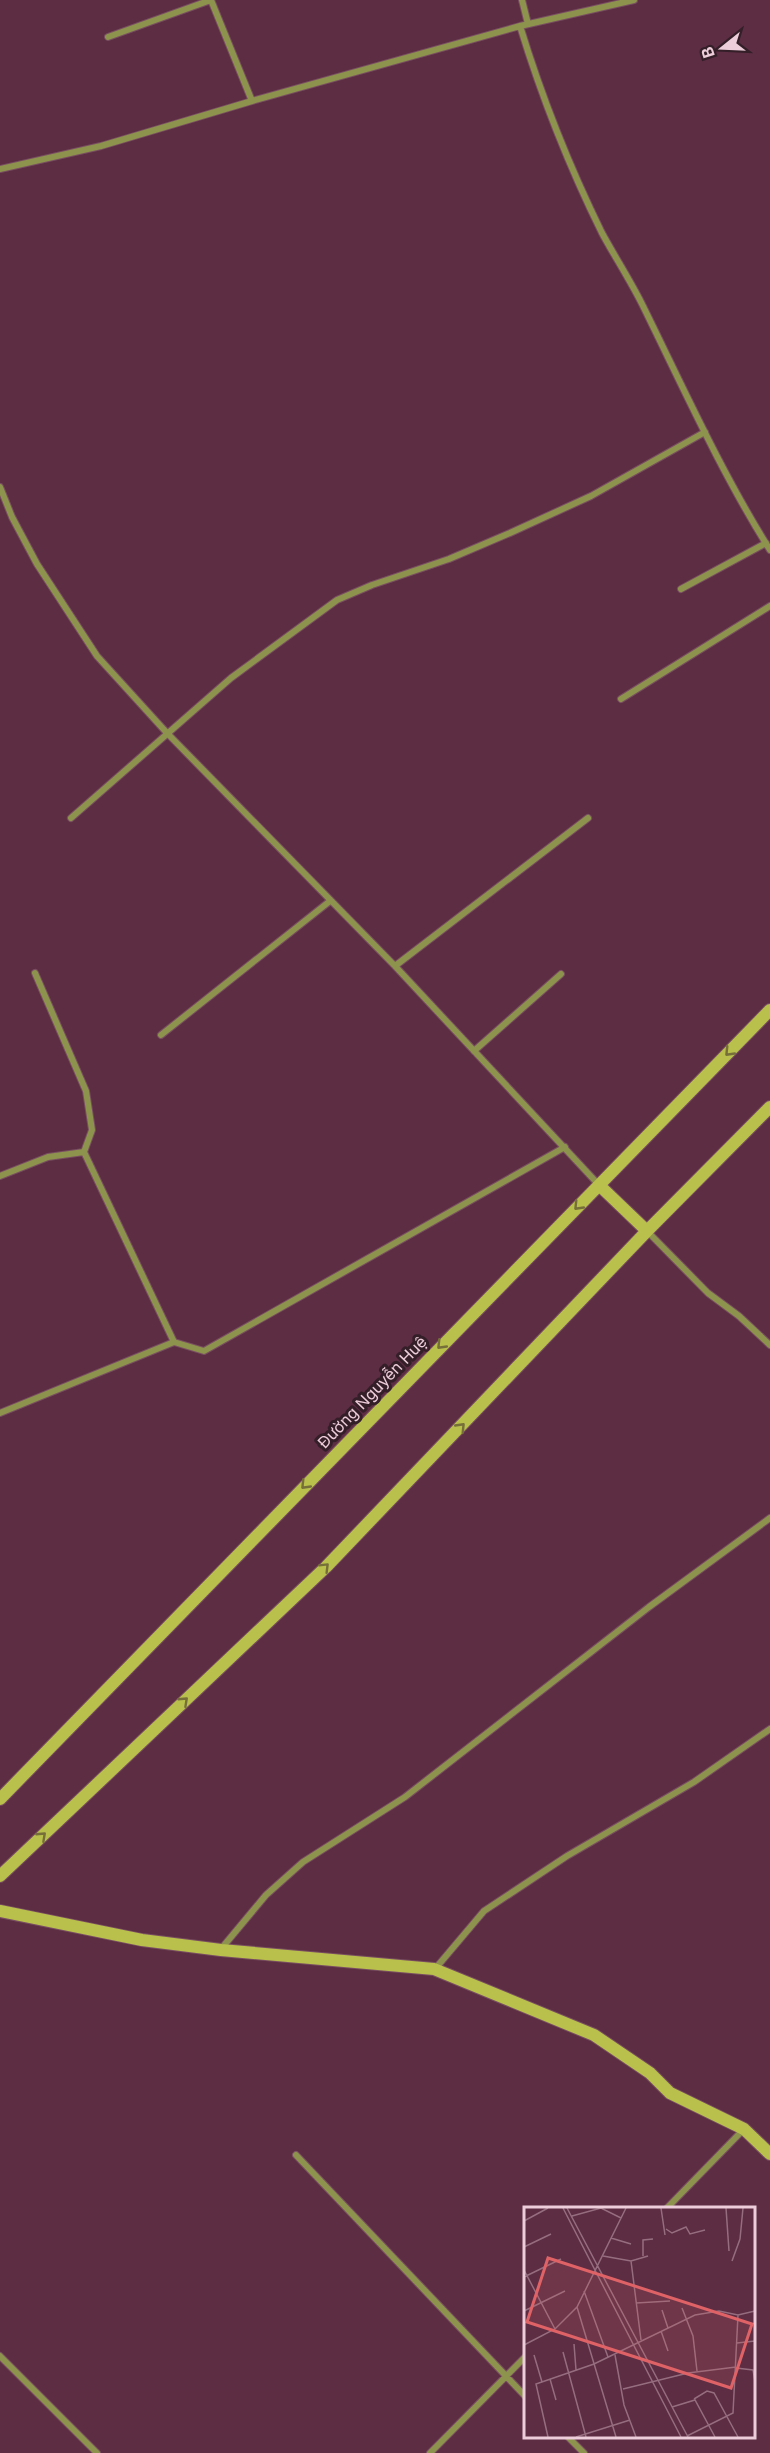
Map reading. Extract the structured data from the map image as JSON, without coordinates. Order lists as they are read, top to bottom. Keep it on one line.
{"streets":{"street":["Đường Nguyễn Huệ"]},"north":"left"}
